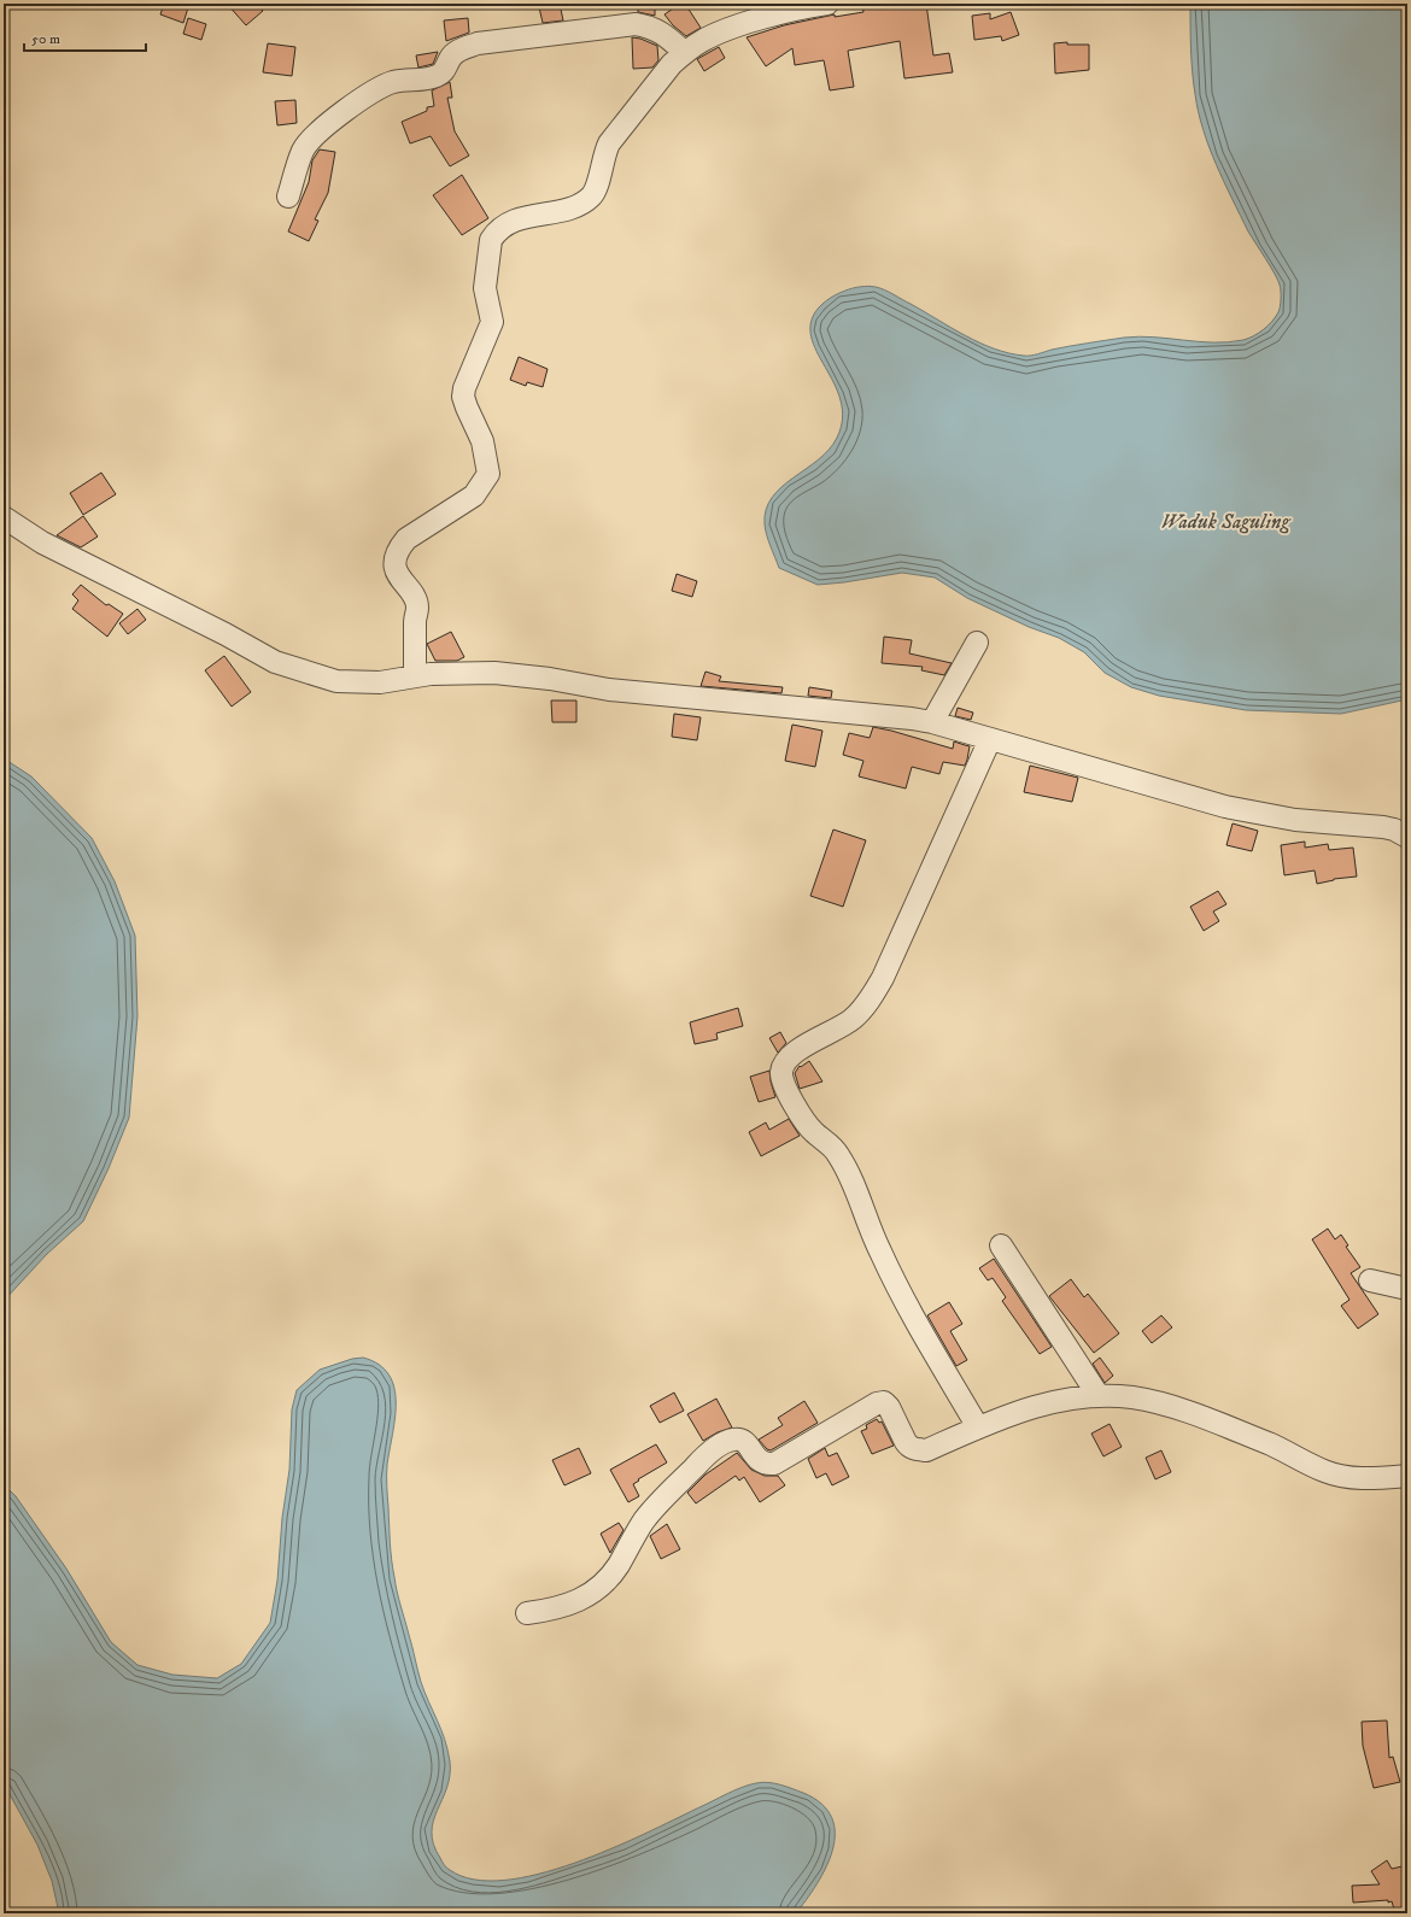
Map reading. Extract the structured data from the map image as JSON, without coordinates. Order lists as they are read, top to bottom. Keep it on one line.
{"water":["Waduk Saguling"],"scale_bar":"50 m"}
